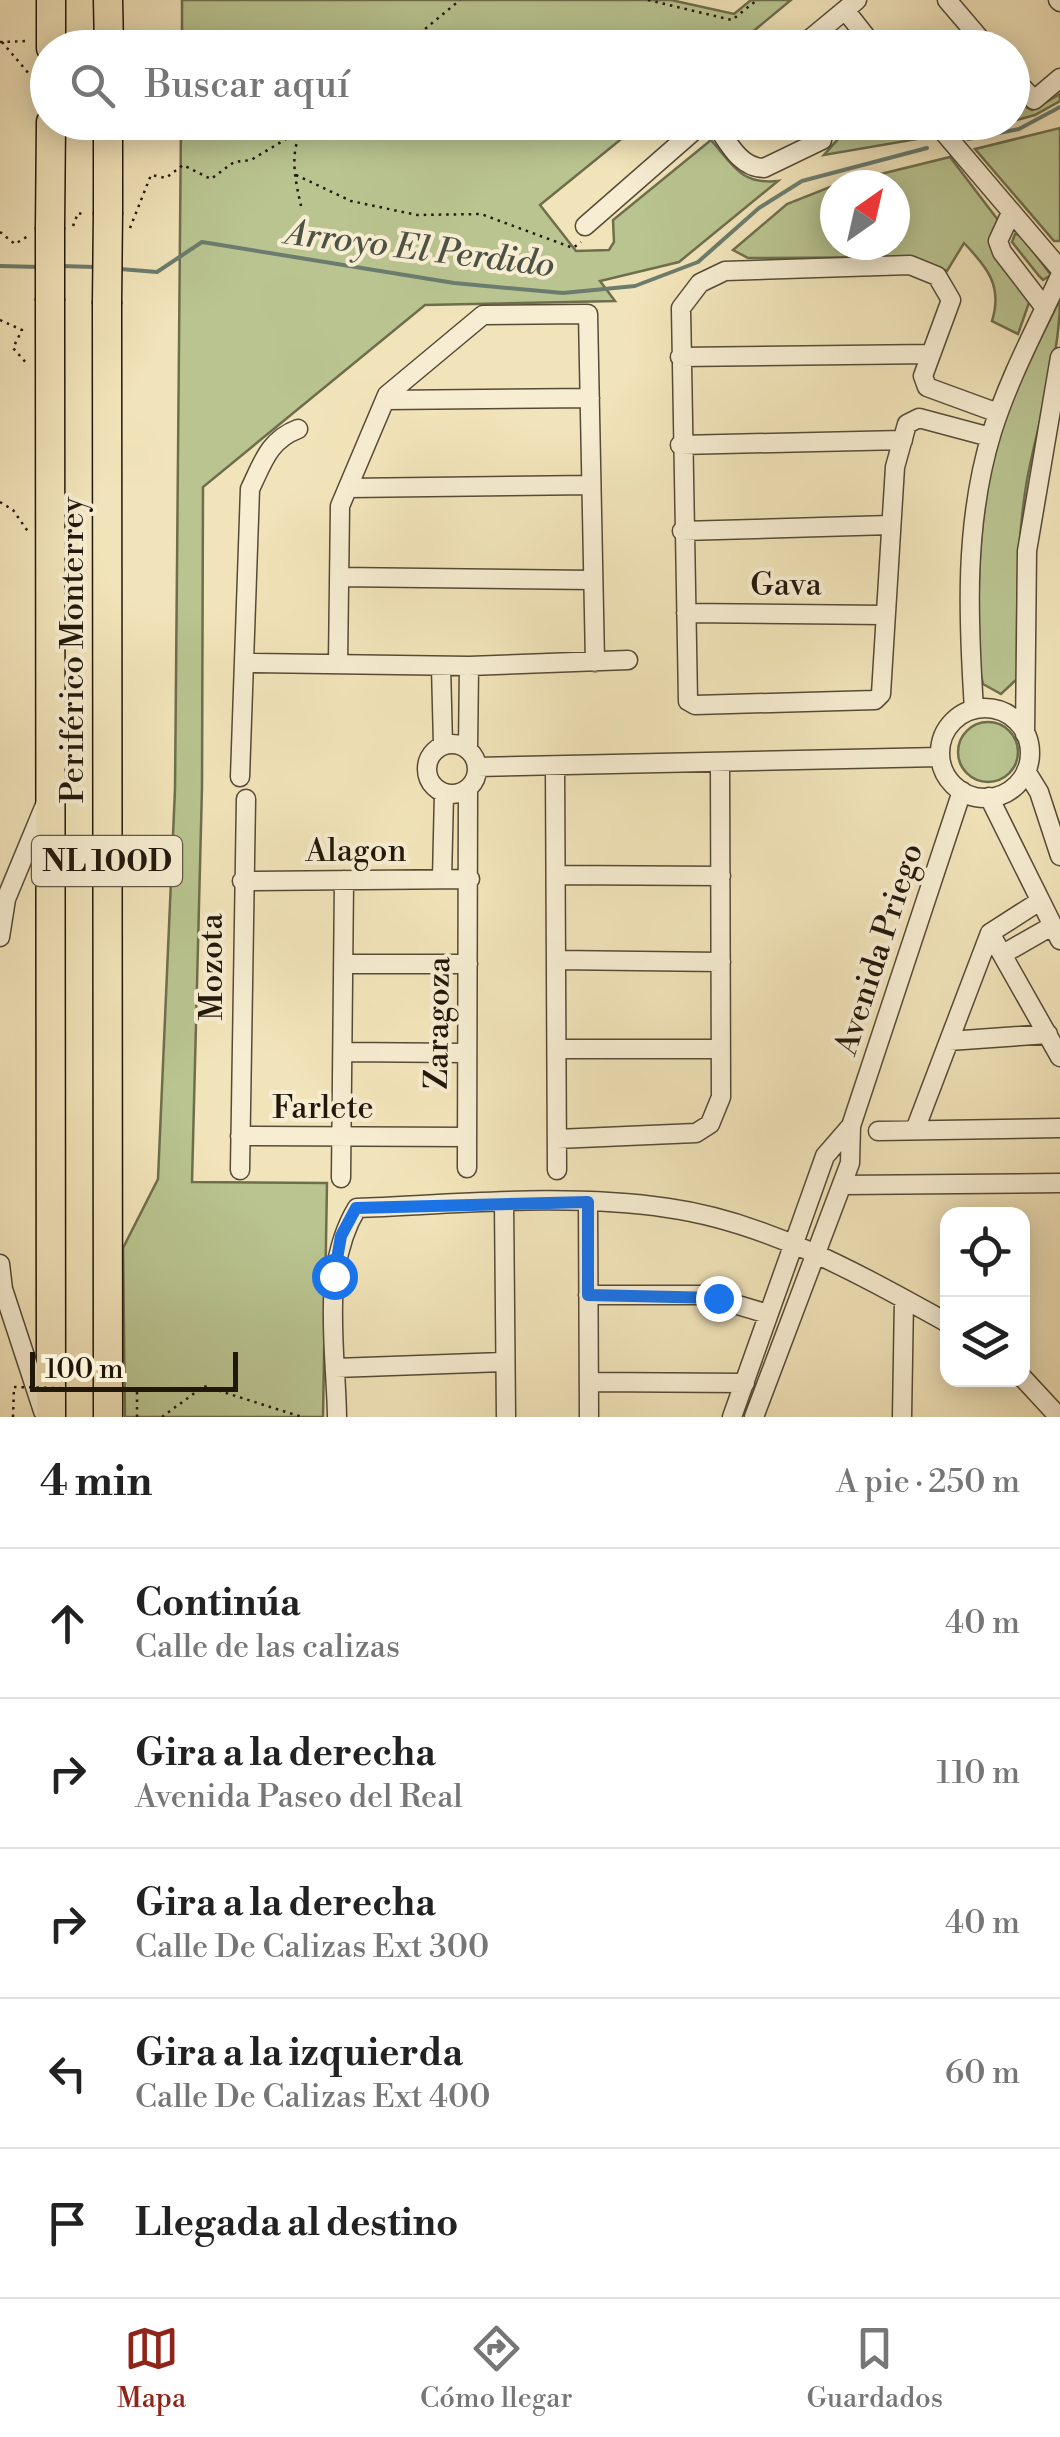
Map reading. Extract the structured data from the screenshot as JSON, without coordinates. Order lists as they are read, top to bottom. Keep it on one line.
{"streets":{"highway":["Periférico Monterrey","NL 100D"],"street":["Gava","Alagon","Avenida Priego","Mozota","Zaragoza","Farlete"]},"crossings":[["Alagon","Mozota"],["Alagon","Zaragoza"],["Mozota","Farlete"],["Zaragoza","Farlete"]],"water":["Arroyo El Perdido"],"scale_bar":"100 m","north":"top right","page":{"search":"Buscar aquí","scale":"100 m","heading":["4 min","A pie · 250 m"],"list":[["Continúa","Calle de las calizas","40 m"],["Gira a la derecha","Avenida Paseo del Real","110 m"],["Gira a la derecha","Calle De Calizas Ext 300","40 m"],["Gira a la izquierda","Calle De Calizas Ext 400","60 m"],"Llegada al destino"],"nav":["Mapa","Cómo llegar","Guardados"]}}
